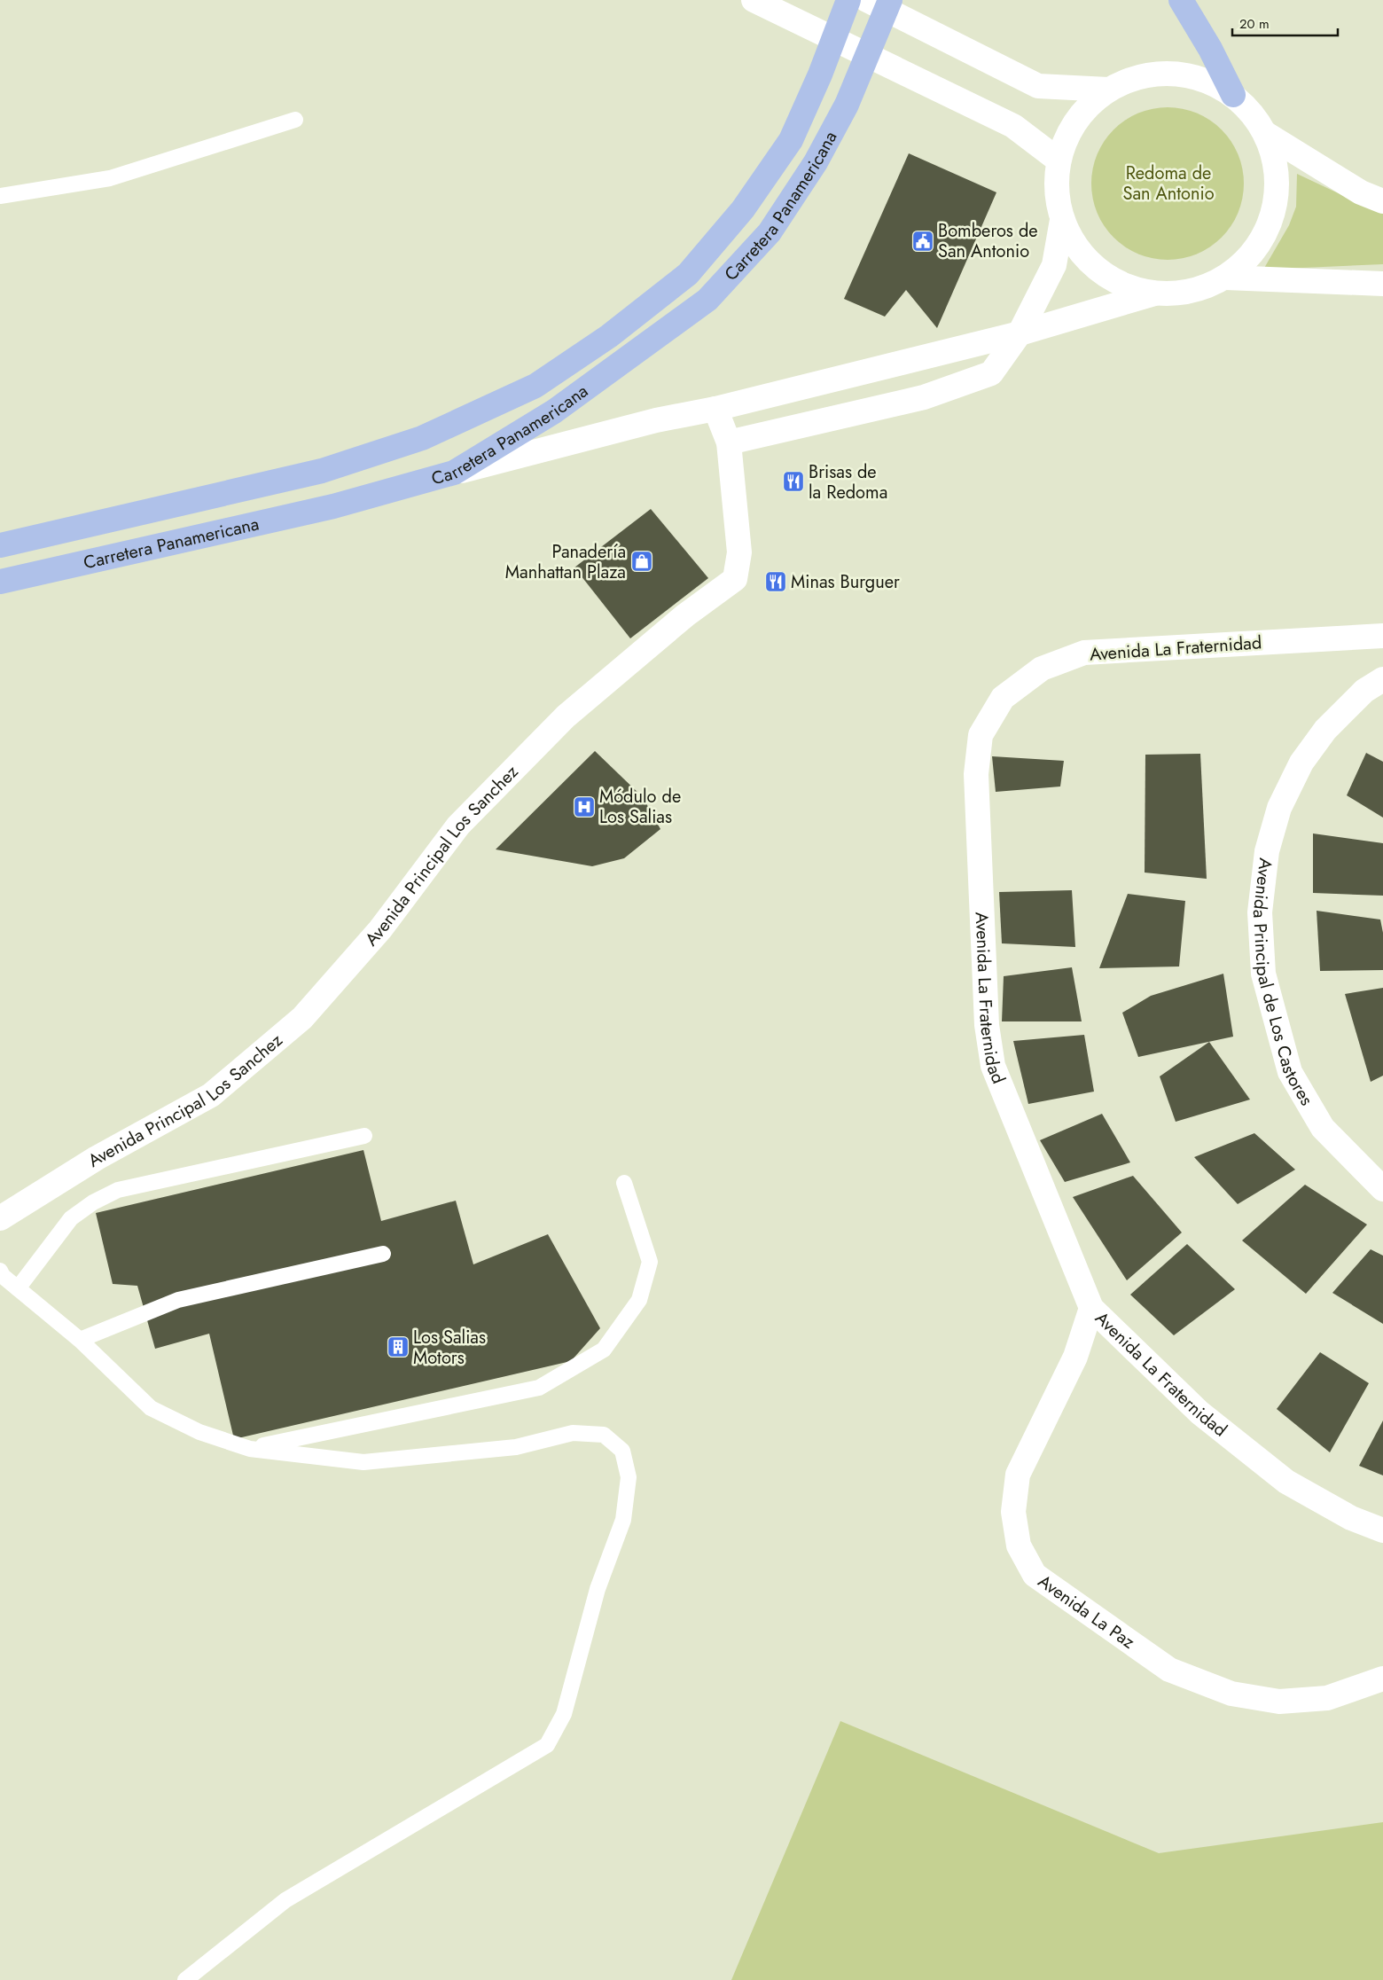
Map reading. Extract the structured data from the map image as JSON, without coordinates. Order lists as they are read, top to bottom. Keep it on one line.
{"streets":{"main road":["Carretera Panamericana"],"street":["Avenida La Fraternidad","Avenida Principal Los Sanchez","Avenida Principal de Los Castores","Avenida La Paz"]},"crossings":[["Avenida La Fraternidad","Avenida La Paz"]],"parks":["Redoma de San Antonio"],"places":{"public building":["Bomberos de San Antonio"],"restaurant":["Brisas de la Redoma","Minas Burguer"],"shop":["Panadería Manhattan Plaza"],"hospital":["Módulo de Los Salias"],"building":["Los Salias Motors"]},"scale_bar":"20 m"}
